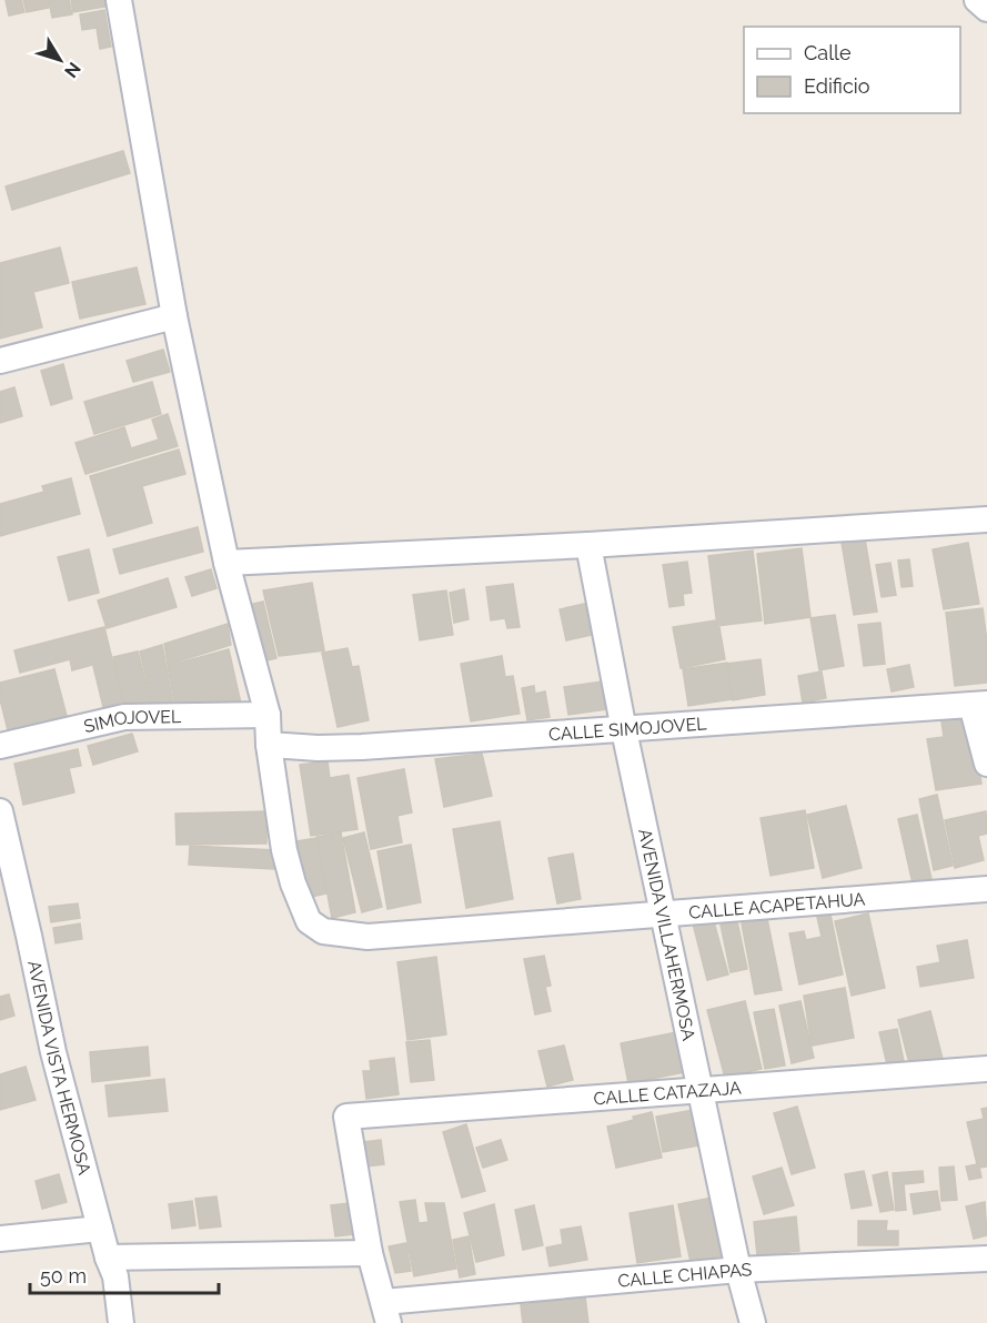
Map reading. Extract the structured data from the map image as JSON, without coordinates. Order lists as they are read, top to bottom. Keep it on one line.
{"streets":{"street":["SIMOJOVEL","CALLE SIMOJOVEL","CALLE ACAPETAHUA","AVENIDA VILLAHERMOSA","AVENIDA VISTA HERMOSA","CALLE CATAZAJA","CALLE CHIAPAS"]},"crossings":[["SIMOJOVEL","CALLE ACAPETAHUA"],["CALLE SIMOJOVEL","CALLE ACAPETAHUA"],["CALLE SIMOJOVEL","AVENIDA VILLAHERMOSA"],["CALLE ACAPETAHUA","AVENIDA VILLAHERMOSA"],["AVENIDA VILLAHERMOSA","CALLE CATAZAJA"],["AVENIDA VILLAHERMOSA","CALLE CHIAPAS"]],"legend":["Calle","Edificio"],"scale_bar":"50 m","north":"bottom right"}
